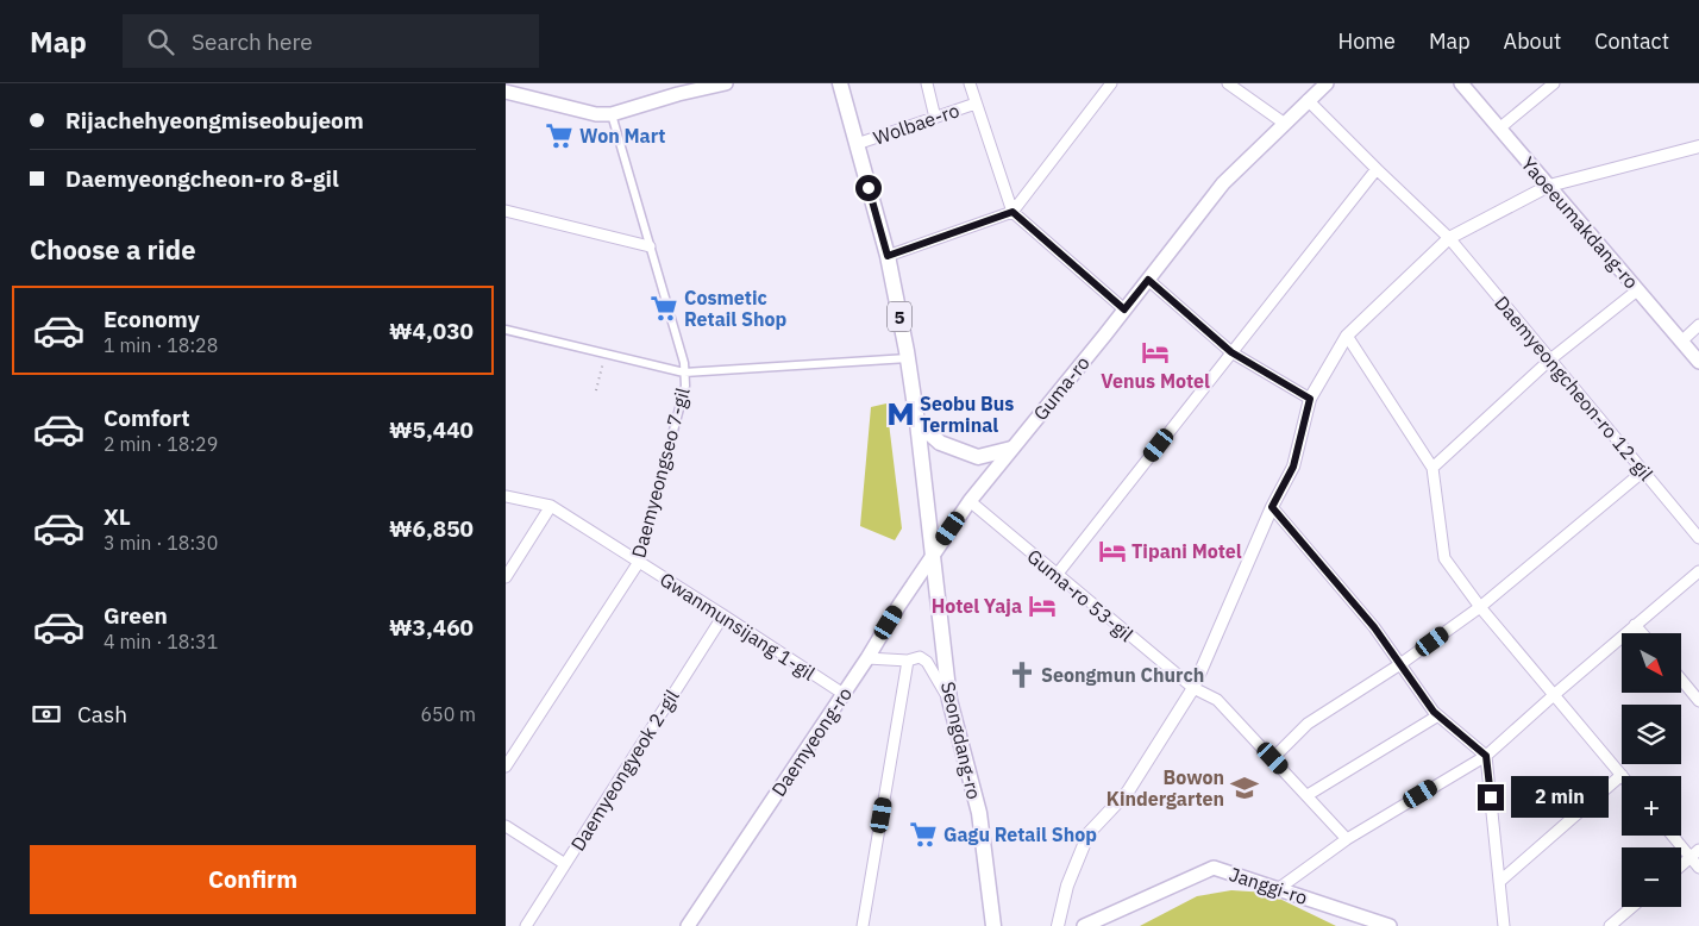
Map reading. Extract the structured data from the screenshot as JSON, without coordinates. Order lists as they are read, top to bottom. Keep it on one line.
{"streets":{"main road":["Wolbae-ro","Yaoeeumakdang-ro","5","Guma-ro","Seongdang-ro","Daemyeong-ro","Janggi-ro"],"street":["Daemyeongcheon-ro 12-gil","Daemyeongseo 7-gil","Guma-ro 53-gil","Gwanmunsijang 1-gil","Daemyeongyeok 2-gil"]},"crossings":[["Wolbae-ro","Guma-ro"],["Wolbae-ro","Seongdang-ro"],["Wolbae-ro","Daemyeong-ro"],["Guma-ro","Guma-ro 53-gil"],["Guma-ro","Seongdang-ro"],["Guma-ro","Daemyeong-ro"],["Daemyeongseo 7-gil","Gwanmunsijang 1-gil"],["Gwanmunsijang 1-gil","Daemyeong-ro"],["Gwanmunsijang 1-gil","Daemyeongyeok 2-gil"],["Seongdang-ro","Daemyeong-ro"]],"places":{"supermarket":["Won Mart","Cosmetic Retail Shop","Gagu Retail Shop"],"hotel":["Venus Motel","Tipani Motel","Hotel Yaja"],"metro station":["Seobu Bus Terminal"],"church":["Seongmun Church"],"school or university":["Bowon Kindergarten"]},"north":"bottom right","page":{"header":"Map","search":"Search here","nav":["Home","Map","About","Contact"],"banner":["Rijachehyeongmiseobujeom","Daemyeongcheon-ro 8-gil"],"heading":"Choose a ride","list":[{"name":"Economy","note":"1 min · 18:28","value":"₩4,030"},{"name":"Comfort","note":"2 min · 18:29","value":"₩5,440"},{"name":"XL","note":"3 min · 18:30","value":"₩6,850"},{"name":"Green","note":"4 min · 18:31","value":"₩3,460"}],"map_buttons":["+","−"],"pay":["Cash","650 m"],"bubble":"2 min","buttons":"Confirm"}}
